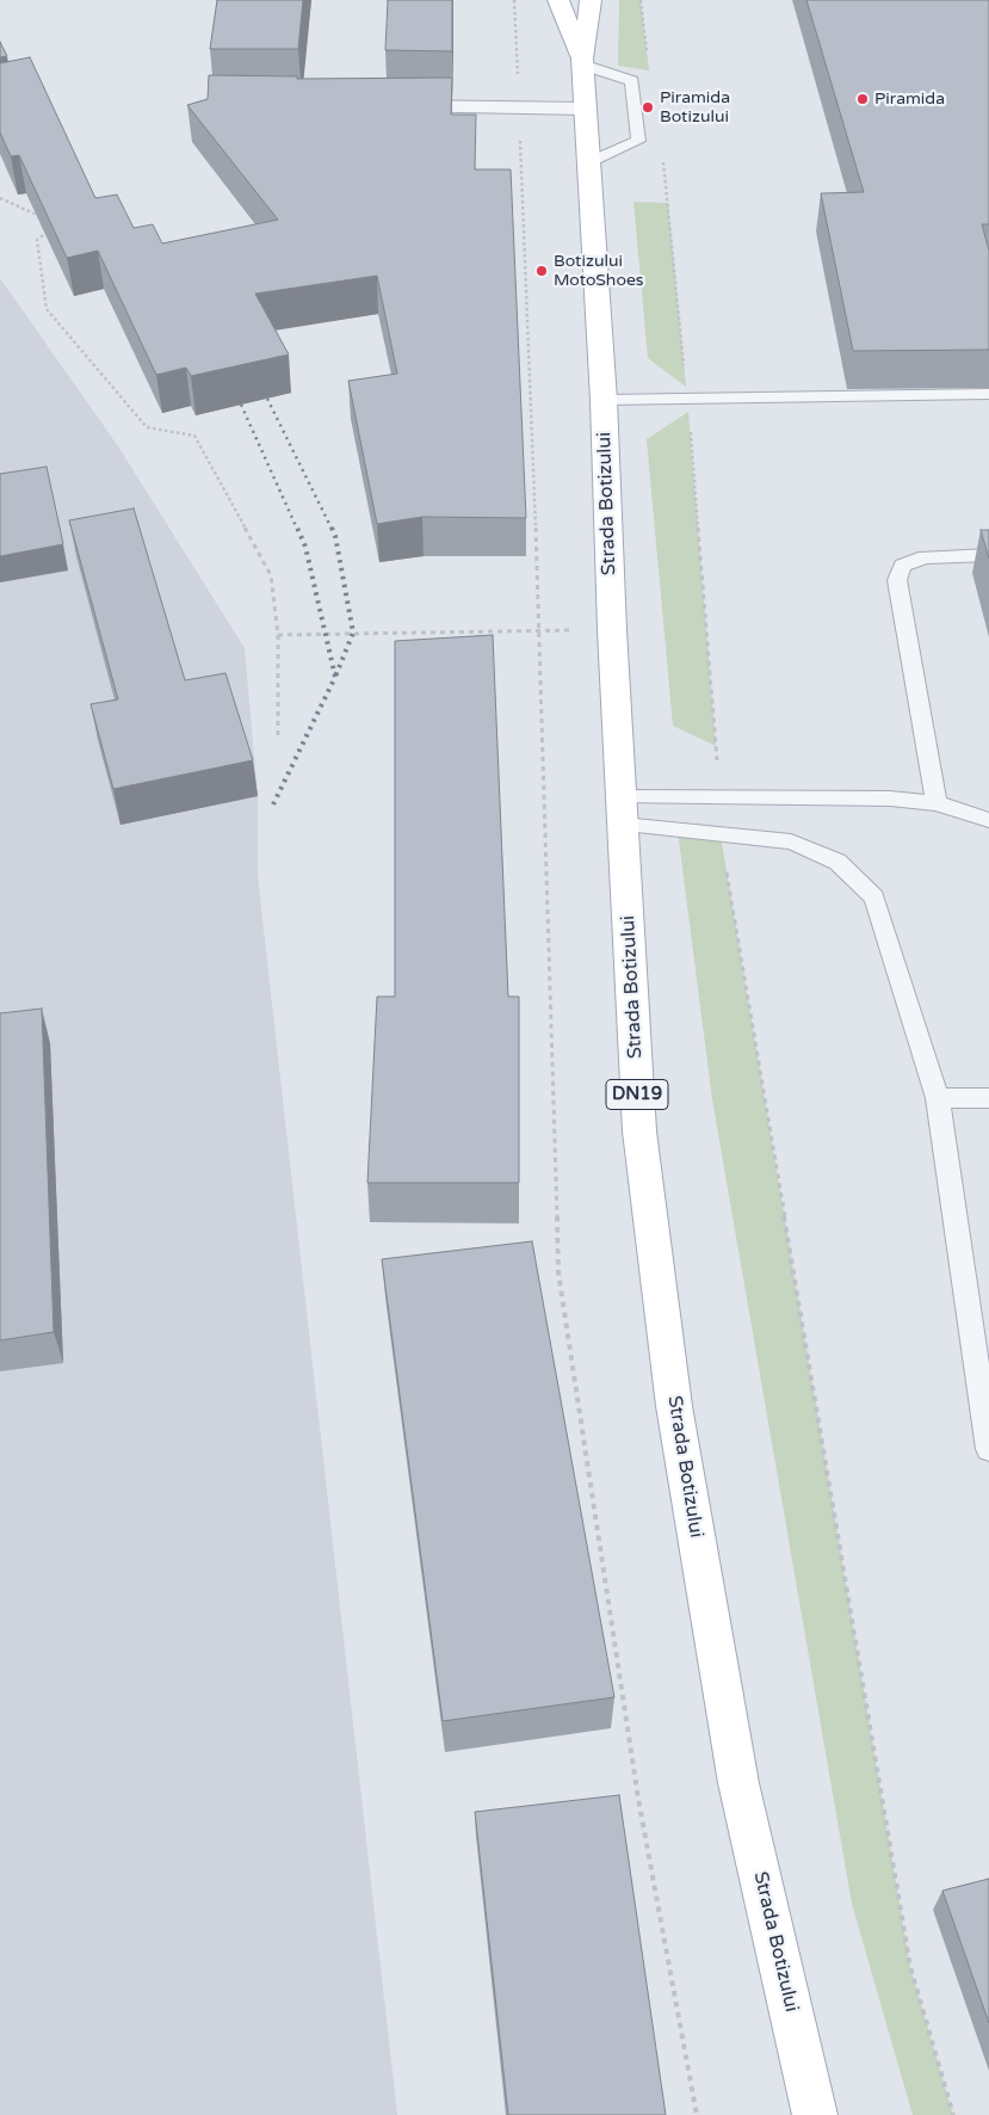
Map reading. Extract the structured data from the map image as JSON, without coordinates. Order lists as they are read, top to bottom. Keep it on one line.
{"streets":{"main road":["Strada Botizului","DN19"]},"places":["Piramida","Piramida Botizului","Botizului MotoShoes"]}
